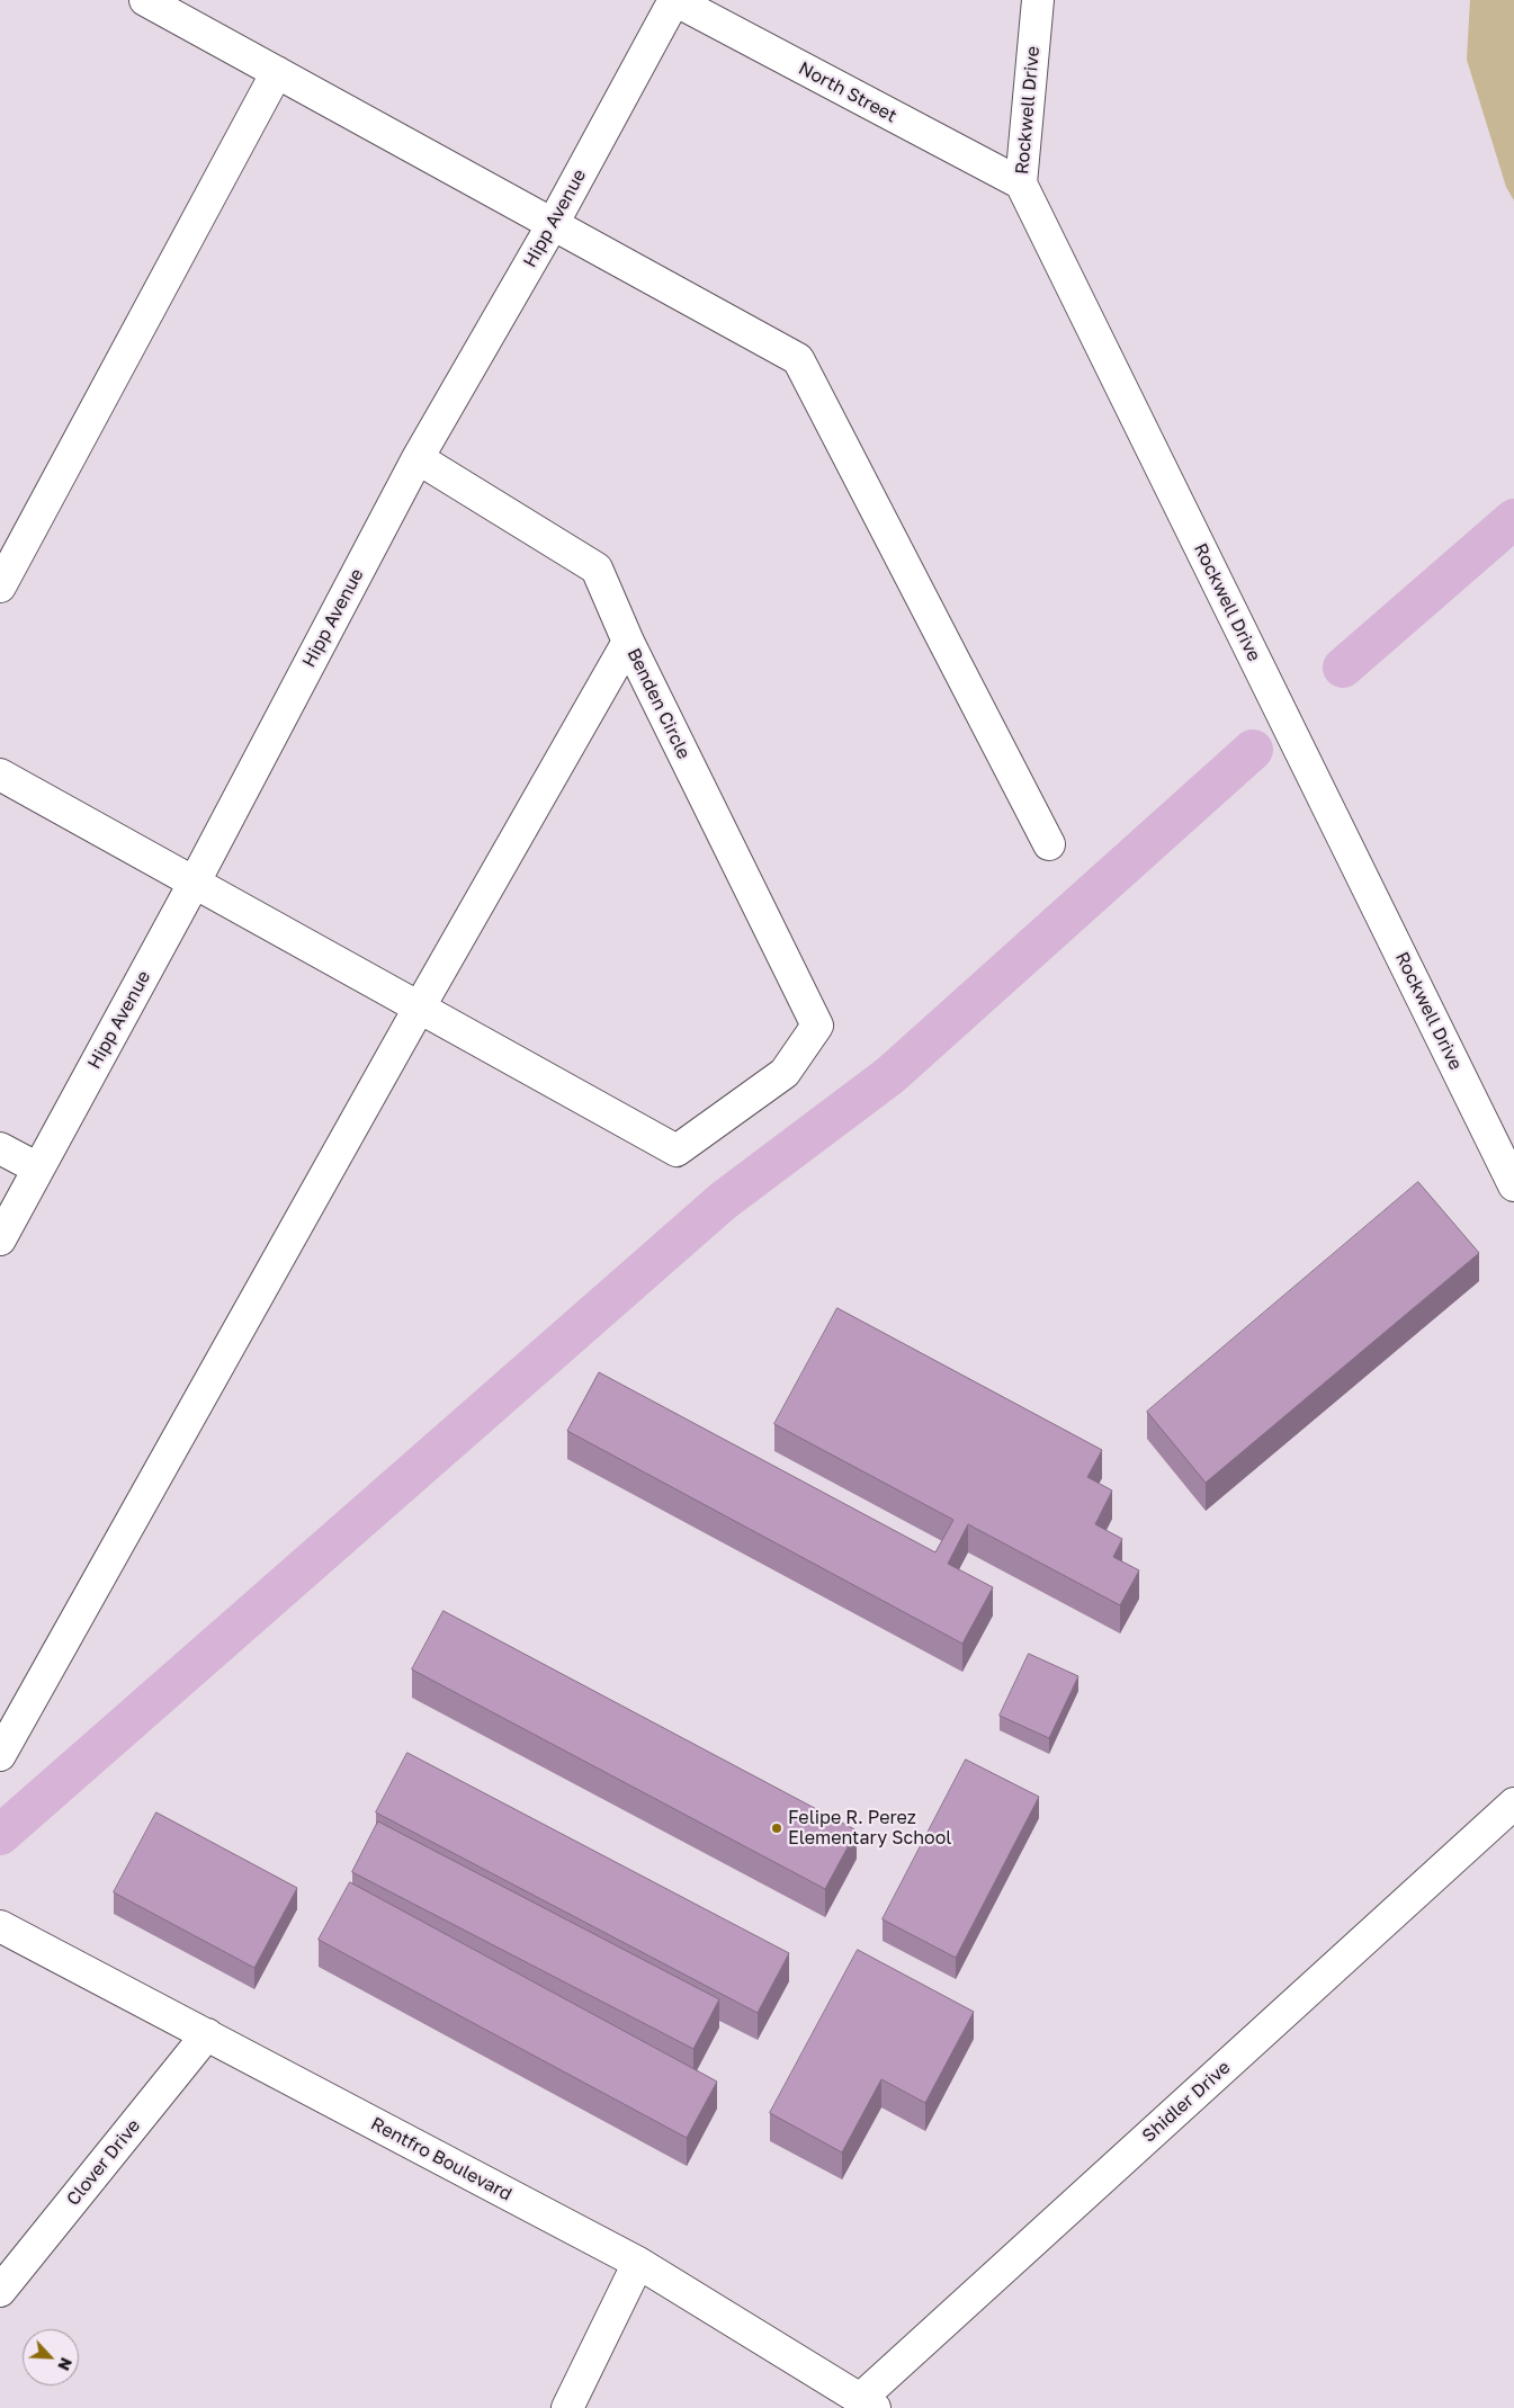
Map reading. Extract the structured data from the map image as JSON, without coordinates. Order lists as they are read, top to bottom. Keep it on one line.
{"streets":{"street":["North Street","Rockwell Drive","Hipp Avenue","Benden Circle","Shidler Drive","Rentfro Boulevard","Clover Drive"]},"crossings":[["North Street","Rockwell Drive"],["North Street","Hipp Avenue"],["Hipp Avenue","Benden Circle"],["Shidler Drive","Rentfro Boulevard"],["Rentfro Boulevard","Clover Drive"]],"places":["Felipe R. Perez Elementary School"],"north":"bottom right"}
